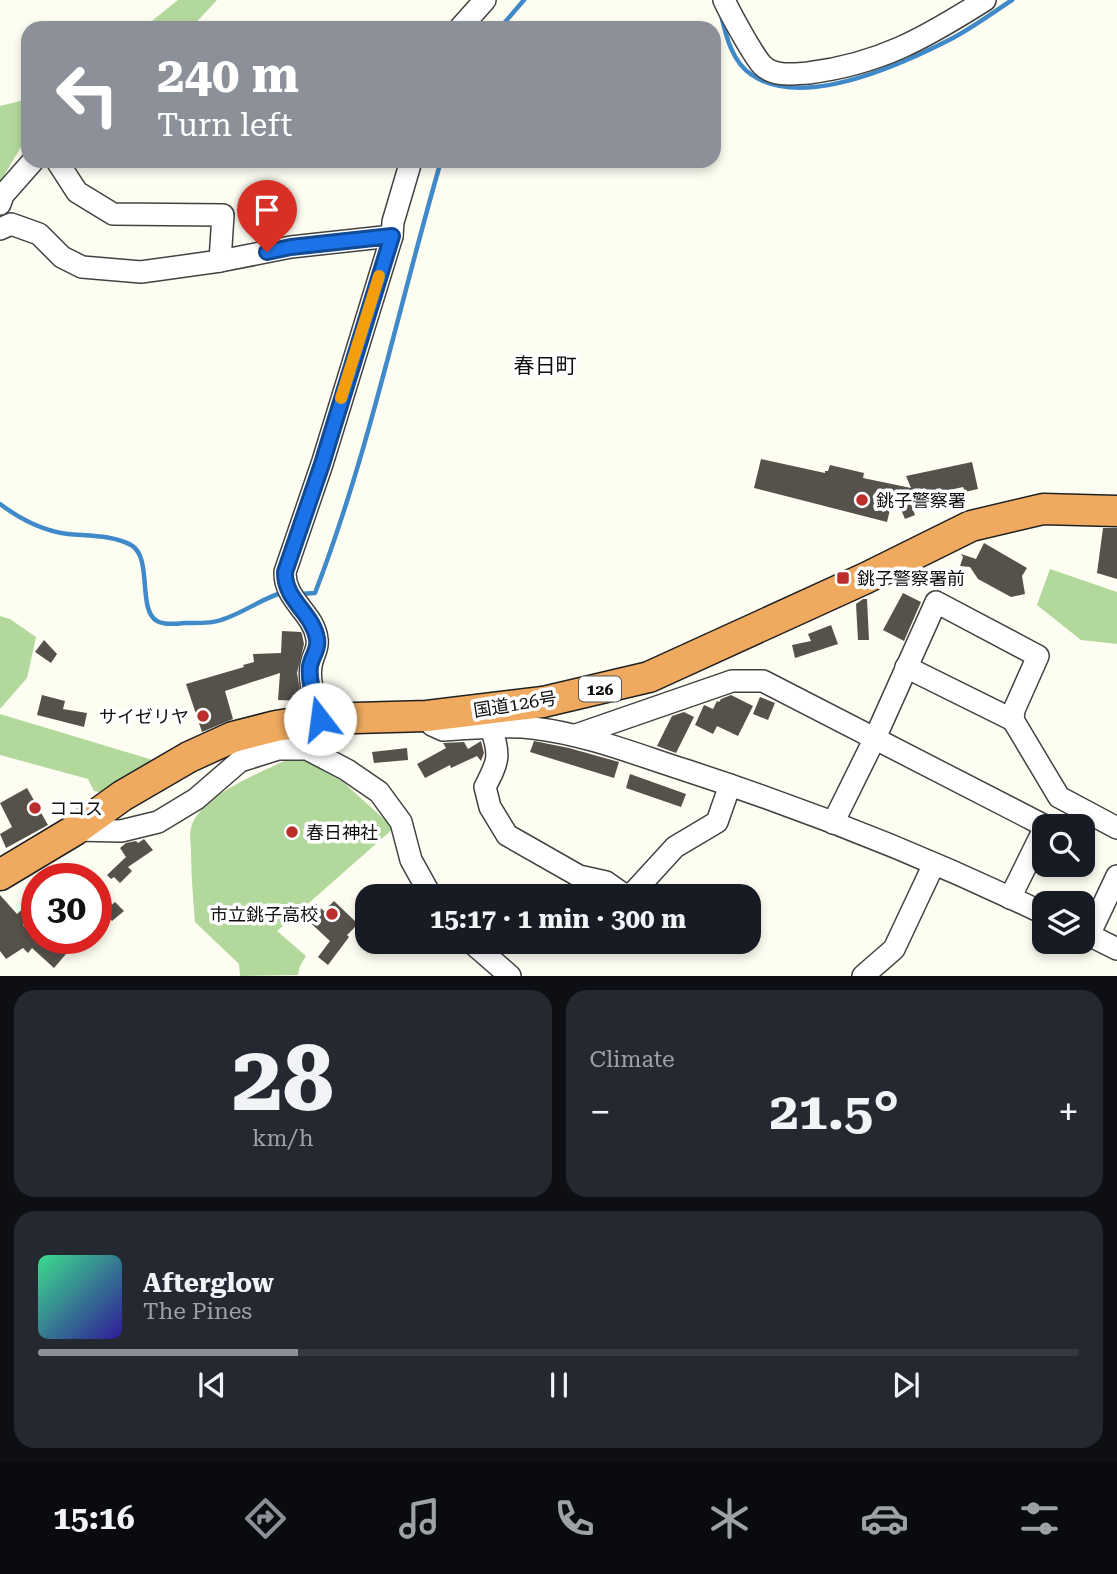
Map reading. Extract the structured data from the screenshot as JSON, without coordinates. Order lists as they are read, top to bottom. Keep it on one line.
{"streets":{"highway":["126","国道126号"]},"districts":["春日町"],"places":{"other":["銚子警察署","サイゼリヤ","ココス","春日神社","市立銚子高校"],"transit":["銚子警察署前"]},"page":{"turn":["240 m","Turn left"],"limit":"30","trip":"15:17 · 1 min · 300 m","tile":[["28","km/h"],"Climate"],"heat":["−","21.5°","+"],"song":["Afterglow","The Pines"],"tabs":"15:16"}}
